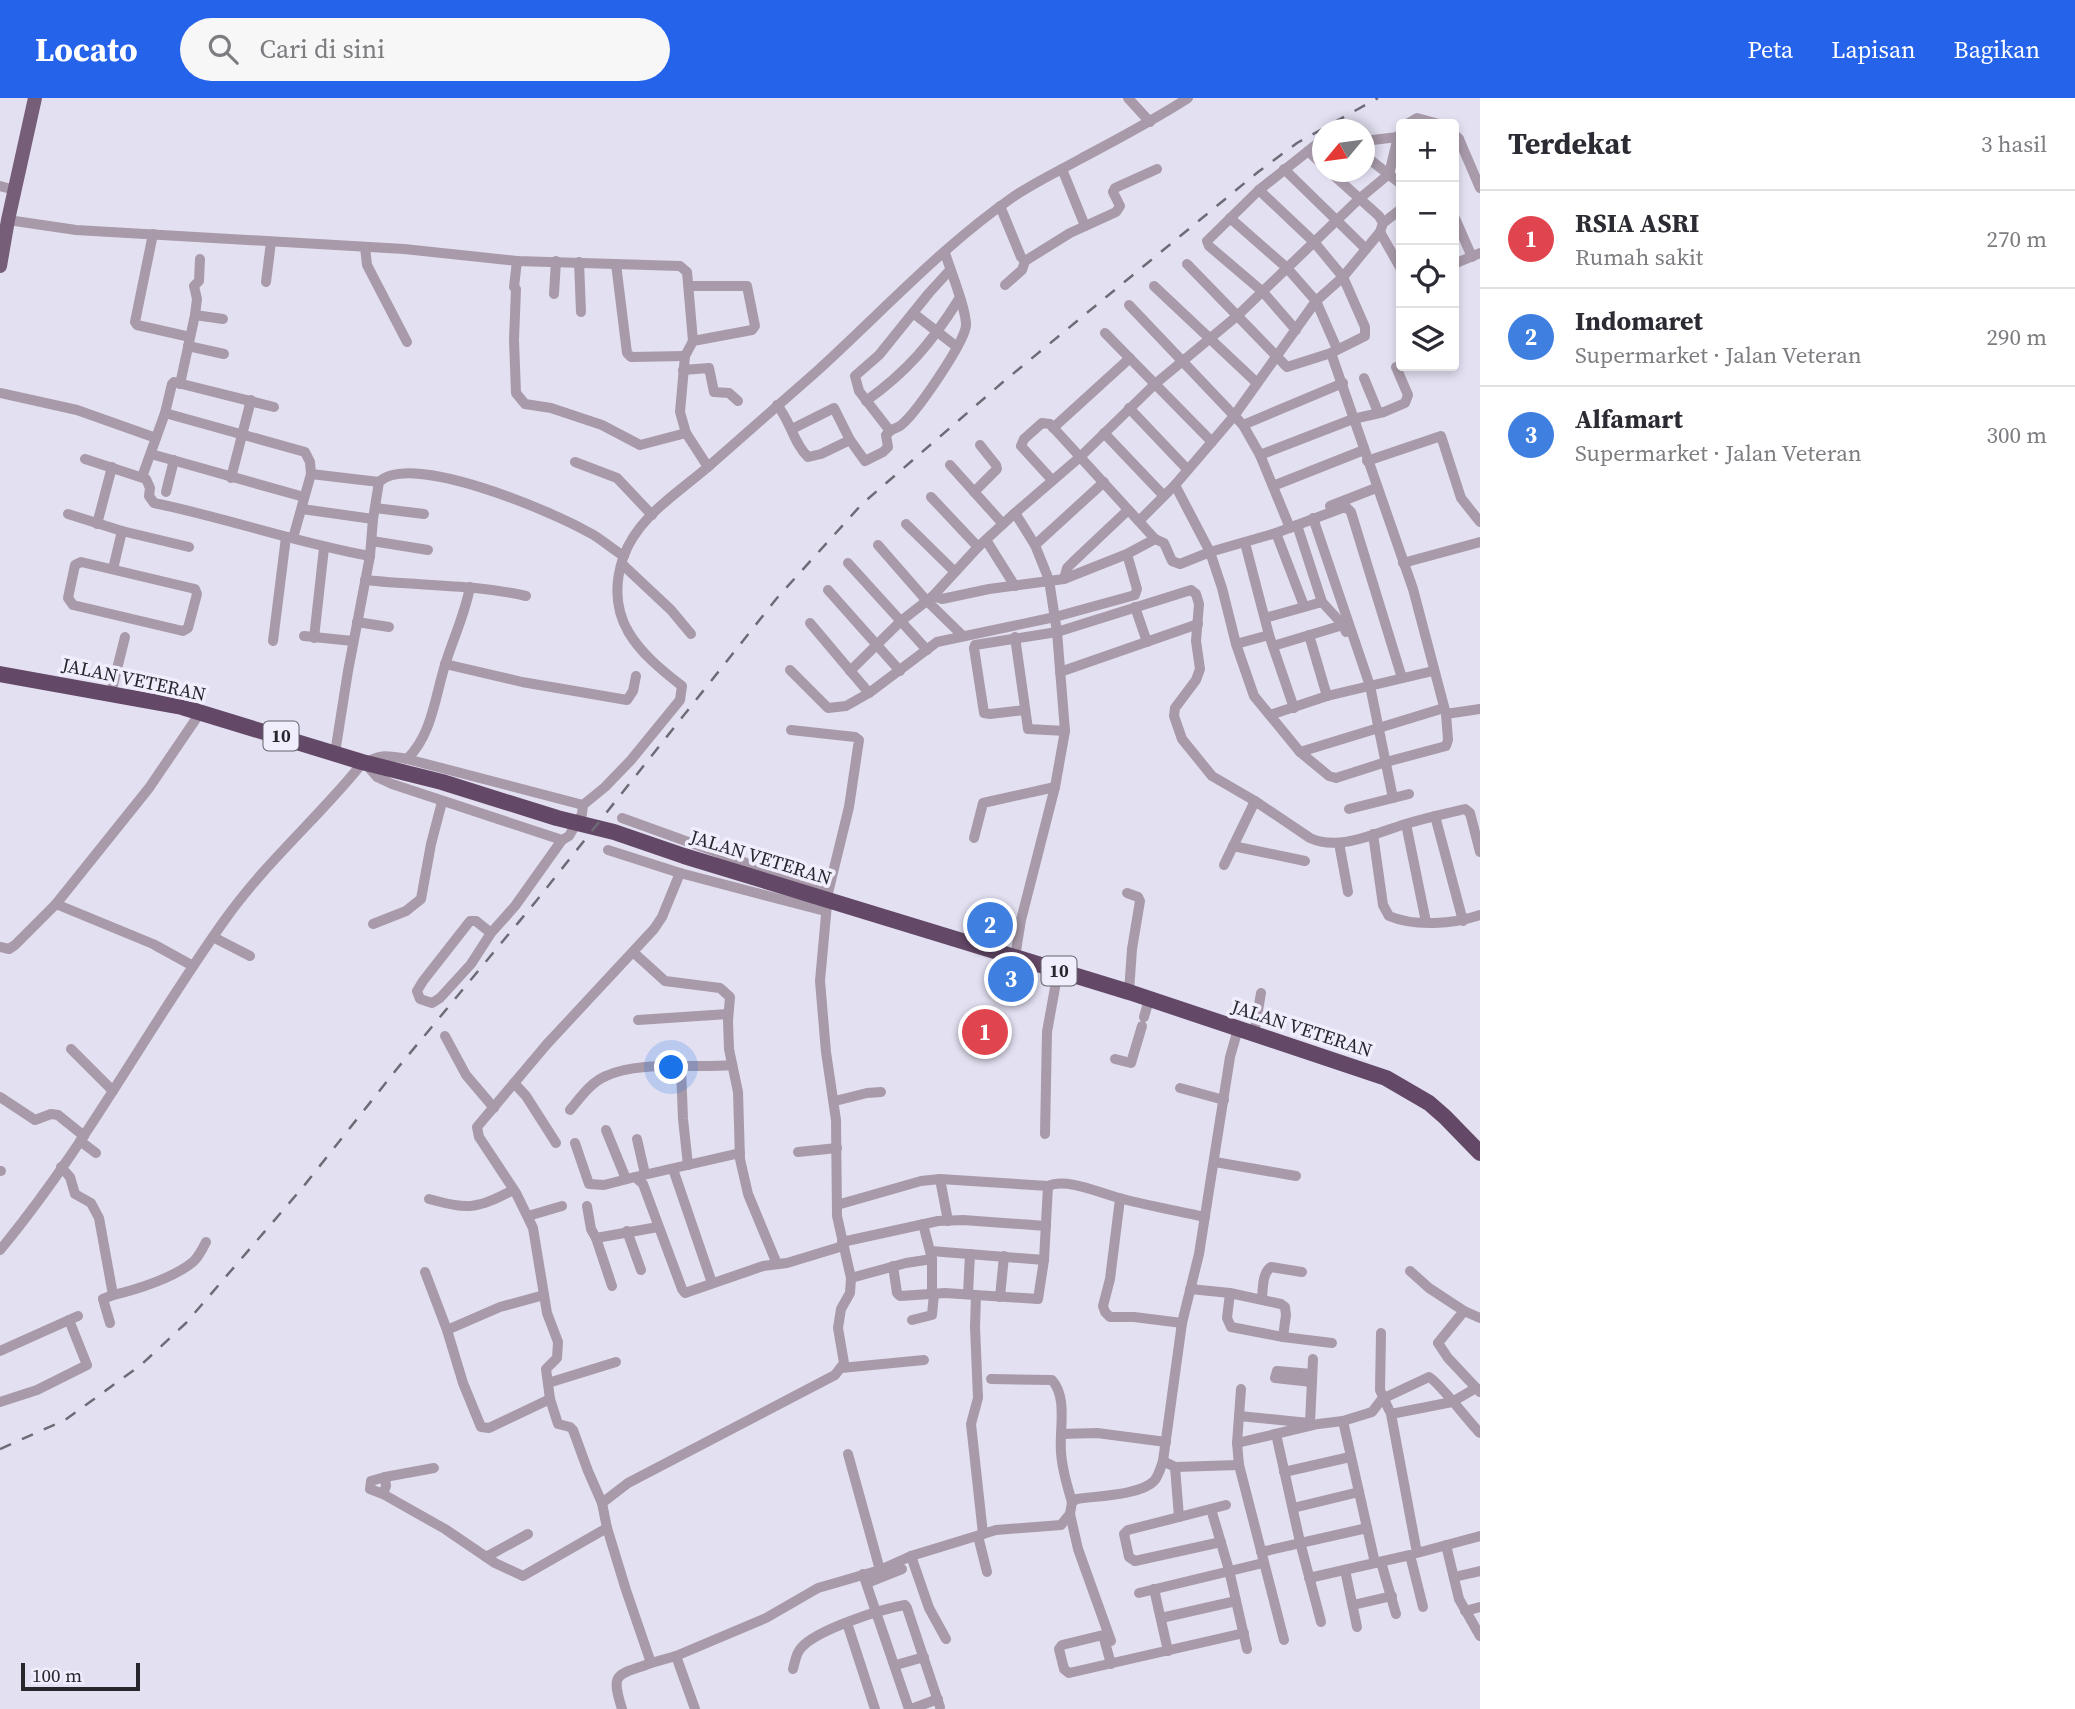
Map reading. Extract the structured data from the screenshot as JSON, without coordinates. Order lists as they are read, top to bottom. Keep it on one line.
{"streets":{"highway":["JALAN VETERAN","10"]},"scale_bar":"100 m","north":"bottom left","page":{"header":"Locato","search":"Cari di sini","nav":["Peta","Lapisan","Bagikan"],"heading":["Terdekat","3 hasil"],"map_buttons":["+","−"],"list":[{"mark":"1","name":"RSIA ASRI","note":"Rumah sakit","value":"270 m"},{"mark":"2","name":"Indomaret","note":"Supermarket · Jalan Veteran","value":"290 m"},{"mark":"3","name":"Alfamart","note":"Supermarket · Jalan Veteran","value":"300 m"}],"pins":["2","3","1"],"scale":"100 m"}}
